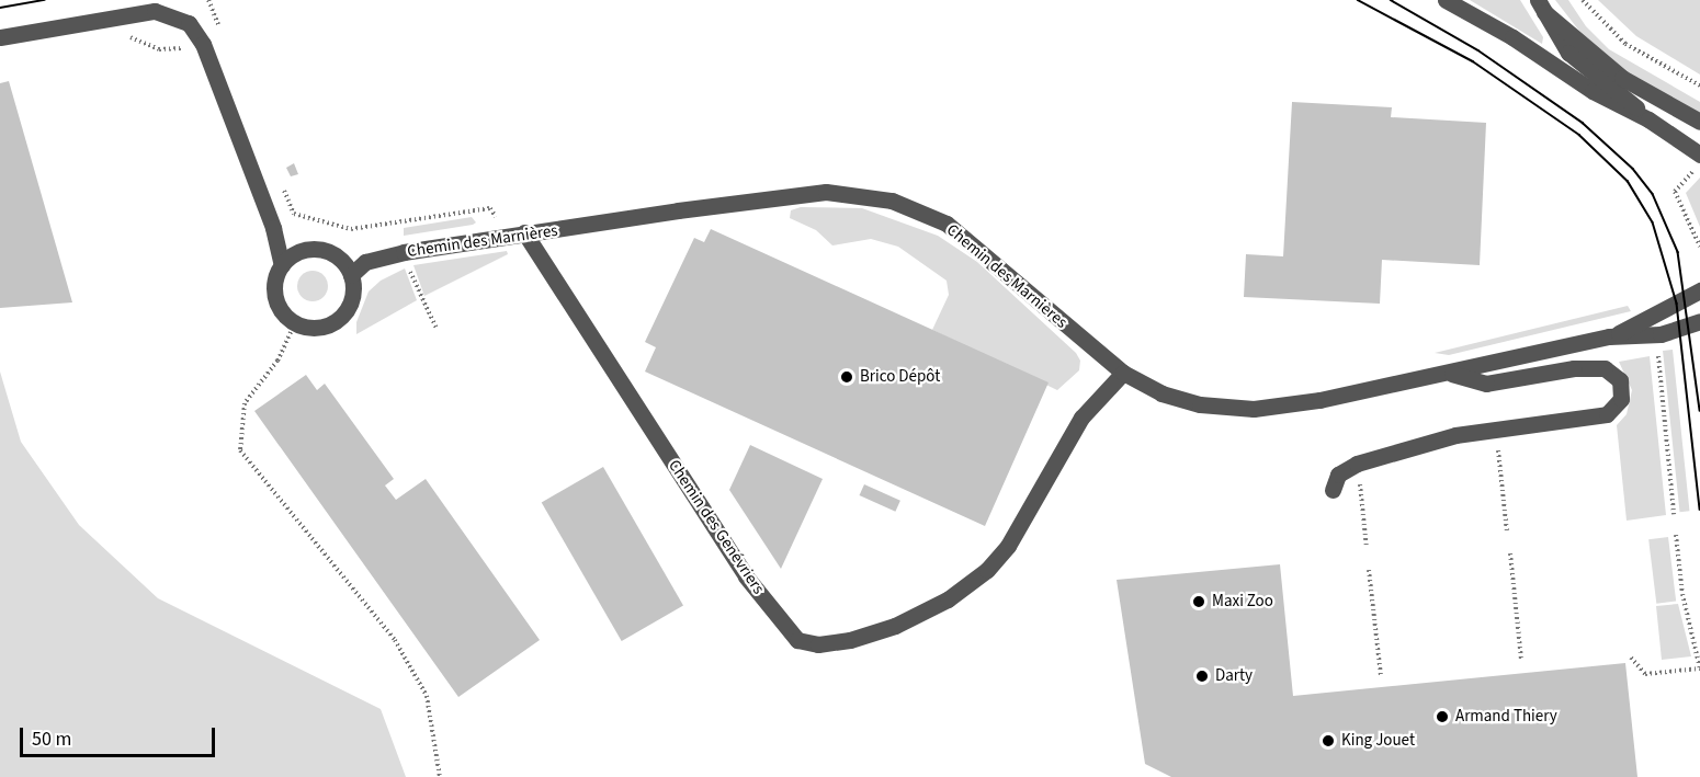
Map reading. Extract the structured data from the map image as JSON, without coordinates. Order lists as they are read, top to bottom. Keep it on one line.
{"streets":{"street":["Chemin des Marnières","Chemin des Genévriers"]},"crossings":[["Chemin des Marnières","Chemin des Genévriers"]],"places":["Brico Dépôt","Maxi Zoo","Darty","Armand Thiery","King Jouet"],"scale_bar":"50 m"}
